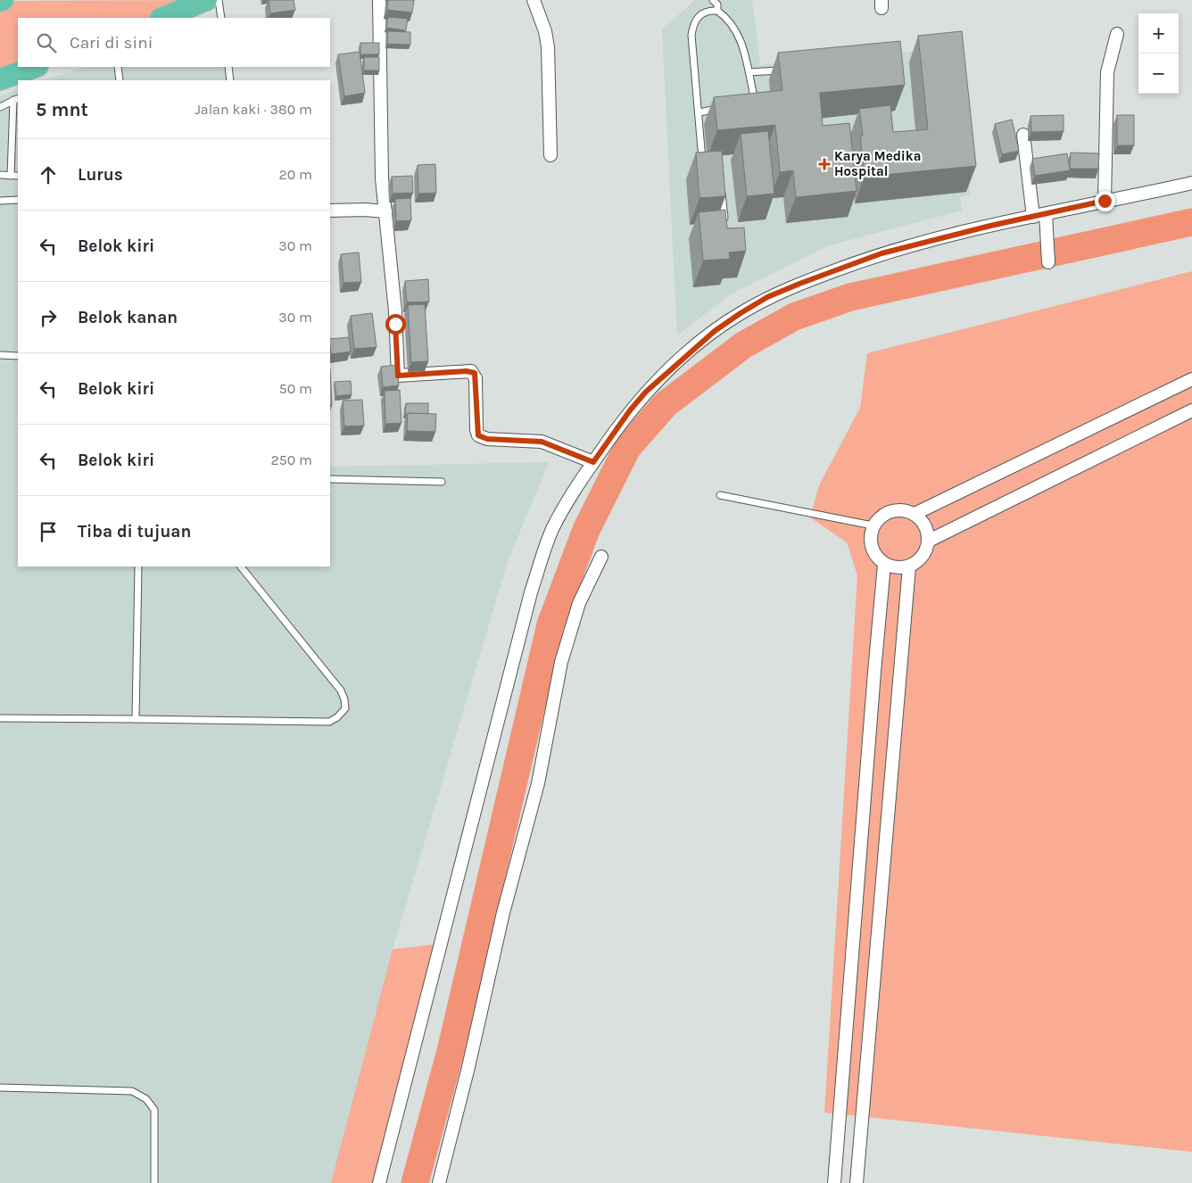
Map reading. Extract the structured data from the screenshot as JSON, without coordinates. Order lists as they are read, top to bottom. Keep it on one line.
{"places":{"health":["Karya Medika Hospital"]},"page":{"map_buttons":["+","−"],"search":"Cari di sini","heading":["5 mnt","Jalan kaki · 380 m"],"list":[["Lurus","20 m"],["Belok kiri","30 m"],["Belok kanan","30 m"],["Belok kiri","50 m"],["Belok kiri","250 m"],"Tiba di tujuan"]}}
